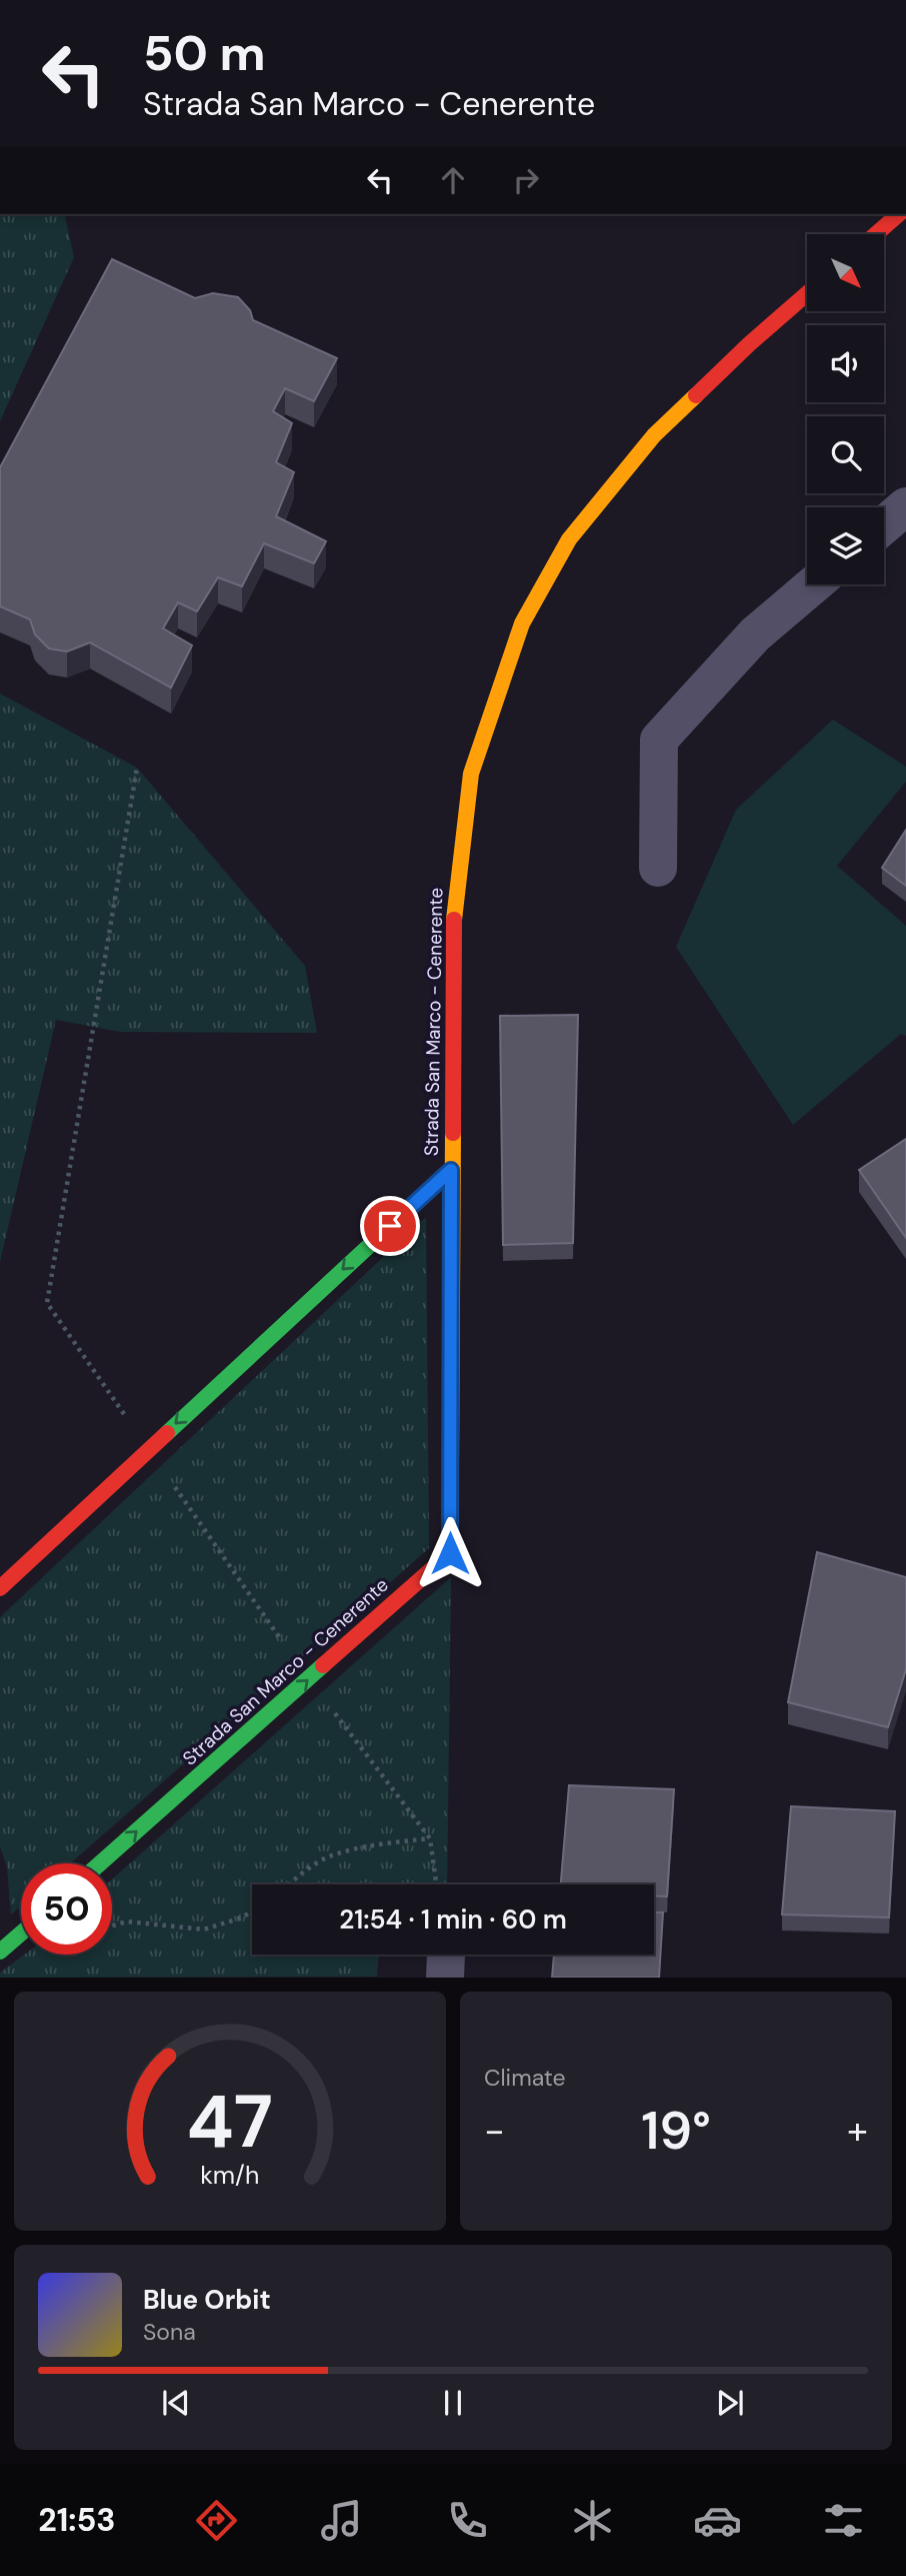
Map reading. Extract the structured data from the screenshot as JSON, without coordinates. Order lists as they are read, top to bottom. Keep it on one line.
{"streets":{"main road":["Strada San Marco - Cenerente"]},"north":"bottom right","page":{"turn":["50 m","Strada San Marco - Cenerente"],"limit":"50","trip":"21:54 · 1 min · 60 m","tile":"Climate","heat":["−","19°","+"],"song":["Blue Orbit","Sona"],"tabs":"21:53","gauge":["47","km/h"]}}
